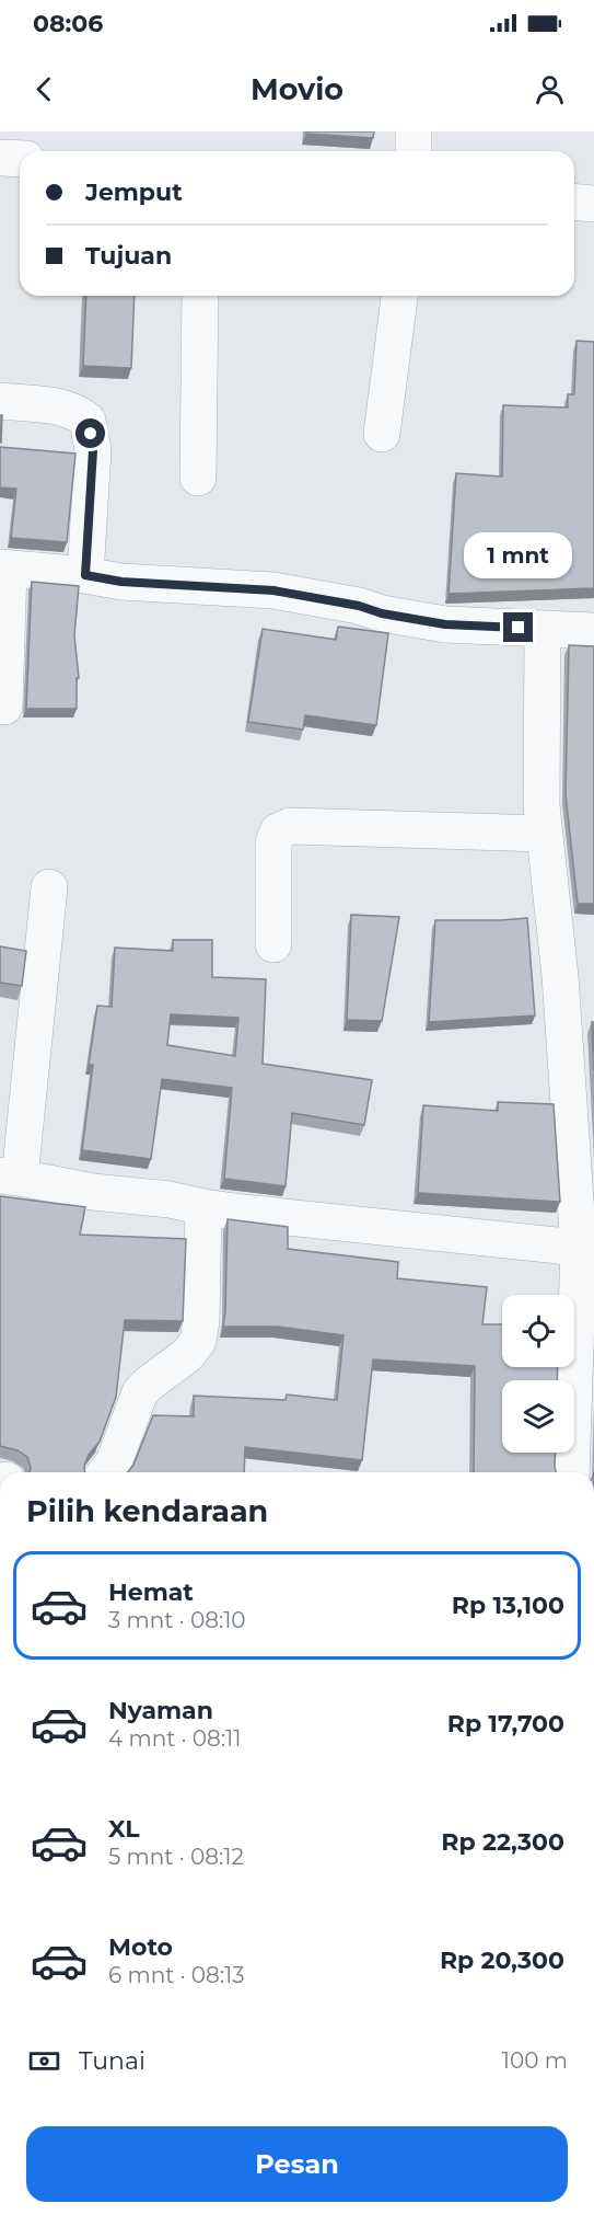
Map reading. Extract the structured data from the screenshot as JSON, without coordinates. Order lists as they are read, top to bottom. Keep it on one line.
{"page":{"status":"08:06","header":"Movio","banner":["Jemput","Tujuan"],"bubble":"1 mnt","heading":"Pilih kendaraan","list":[{"name":"Hemat","note":"3 mnt · 08:10","value":"Rp 13,100"},{"name":"Nyaman","note":"4 mnt · 08:11","value":"Rp 17,700"},{"name":"XL","note":"5 mnt · 08:12","value":"Rp 22,300"},{"name":"Moto","note":"6 mnt · 08:13","value":"Rp 20,300"}],"pay":["Tunai","100 m"],"buttons":"Pesan"}}
